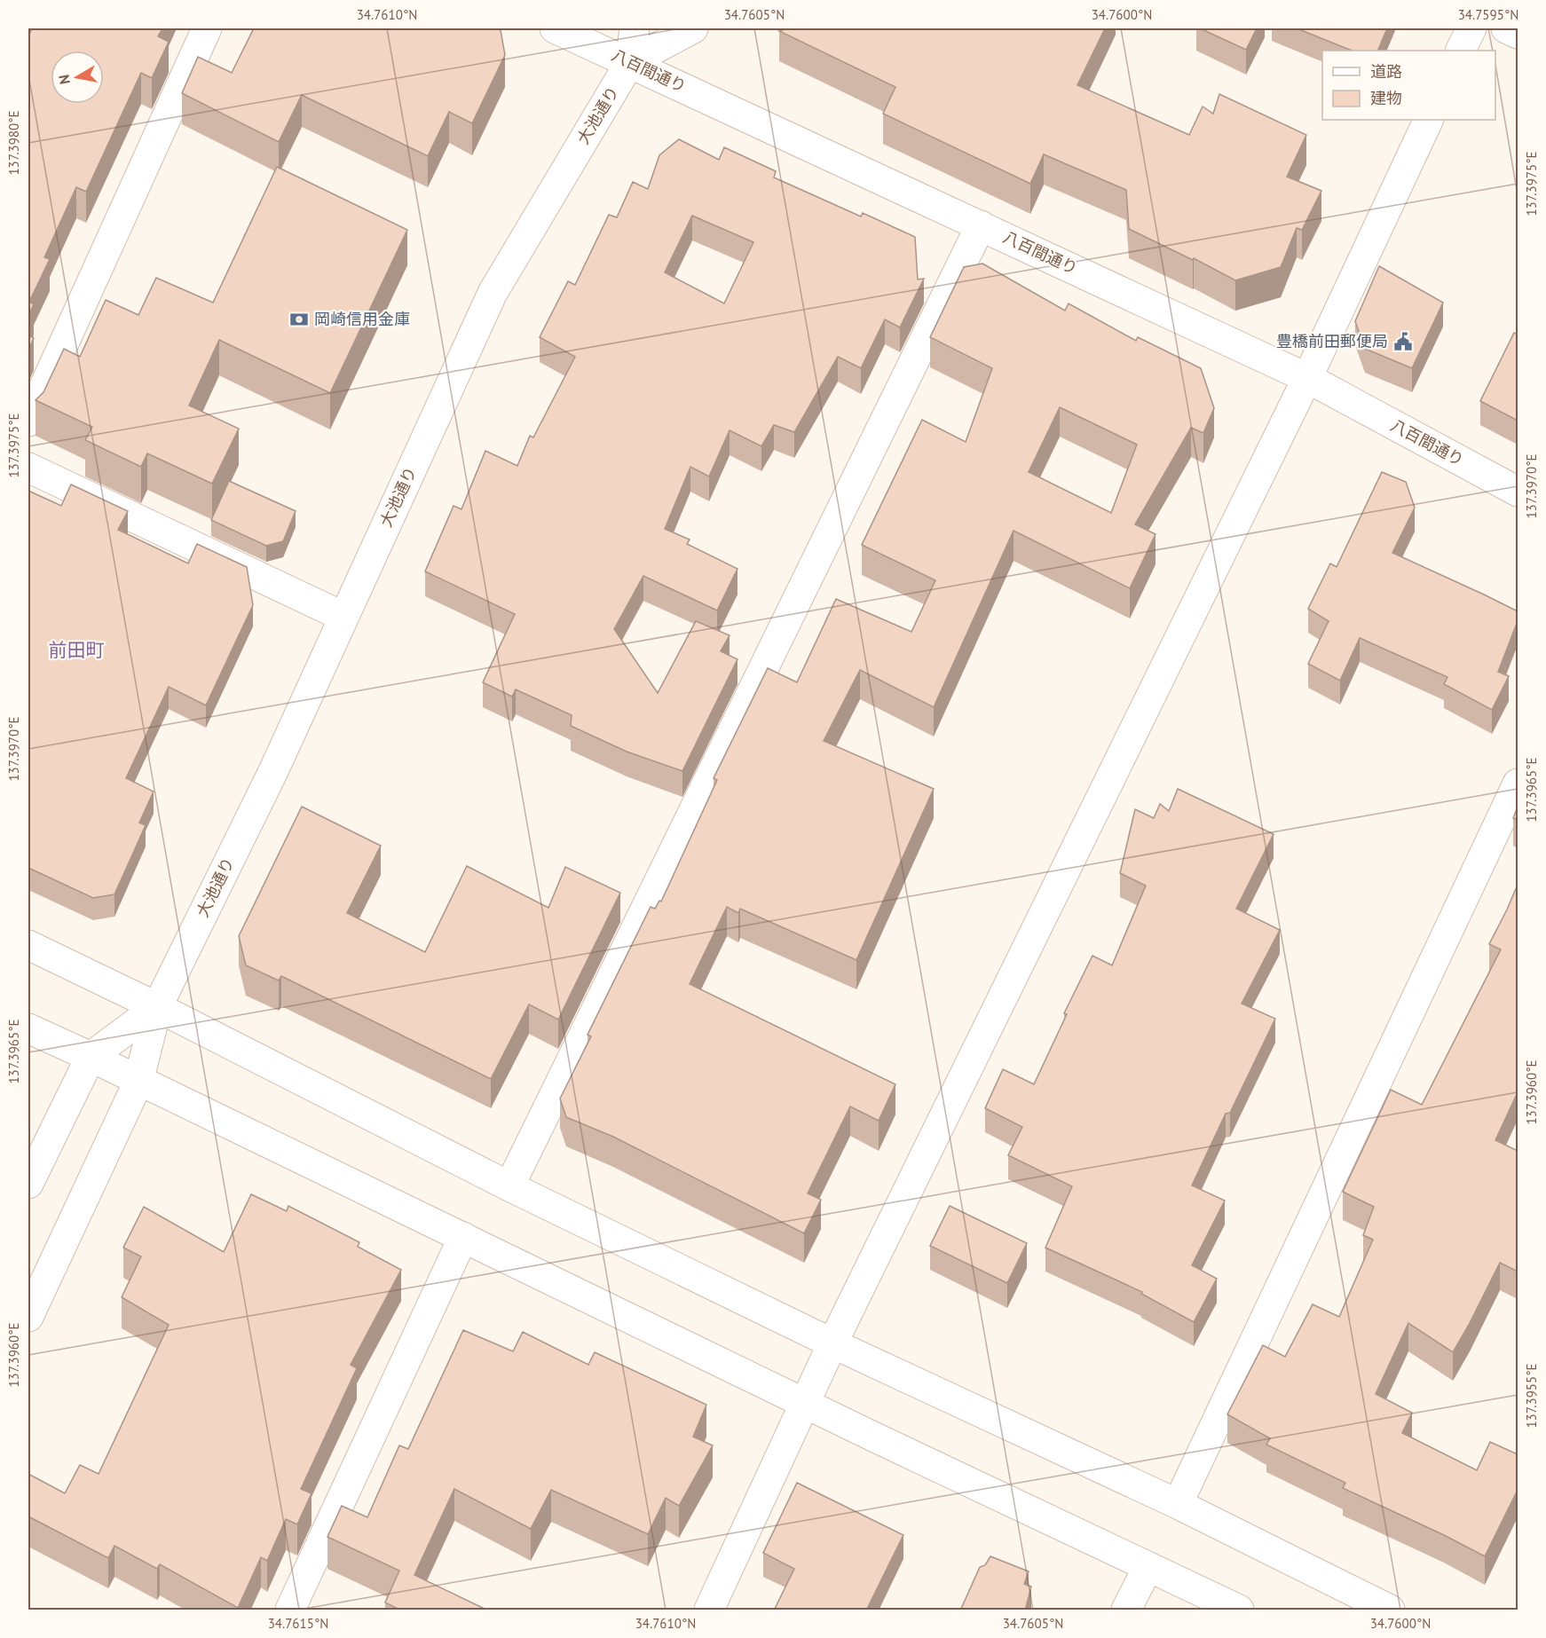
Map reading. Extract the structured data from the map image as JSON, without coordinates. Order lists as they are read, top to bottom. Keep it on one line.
{"streets":{"street":["八百間通り","大池通り"]},"crossings":[["八百間通り","大池通り"]],"districts":["前田町"],"places":{"bank":["岡崎信用金庫"],"public building":["豊橋前田郵便局"]},"legend":["道路","建物"],"north":"left","coordinates":["34.7610°N","34.7605°N","34.7600°N","34.7595°N","137.3980°E","137.3975°E","137.3970°E","137.3965°E","137.3960°E","137.3955°E","34.7615°N"]}
